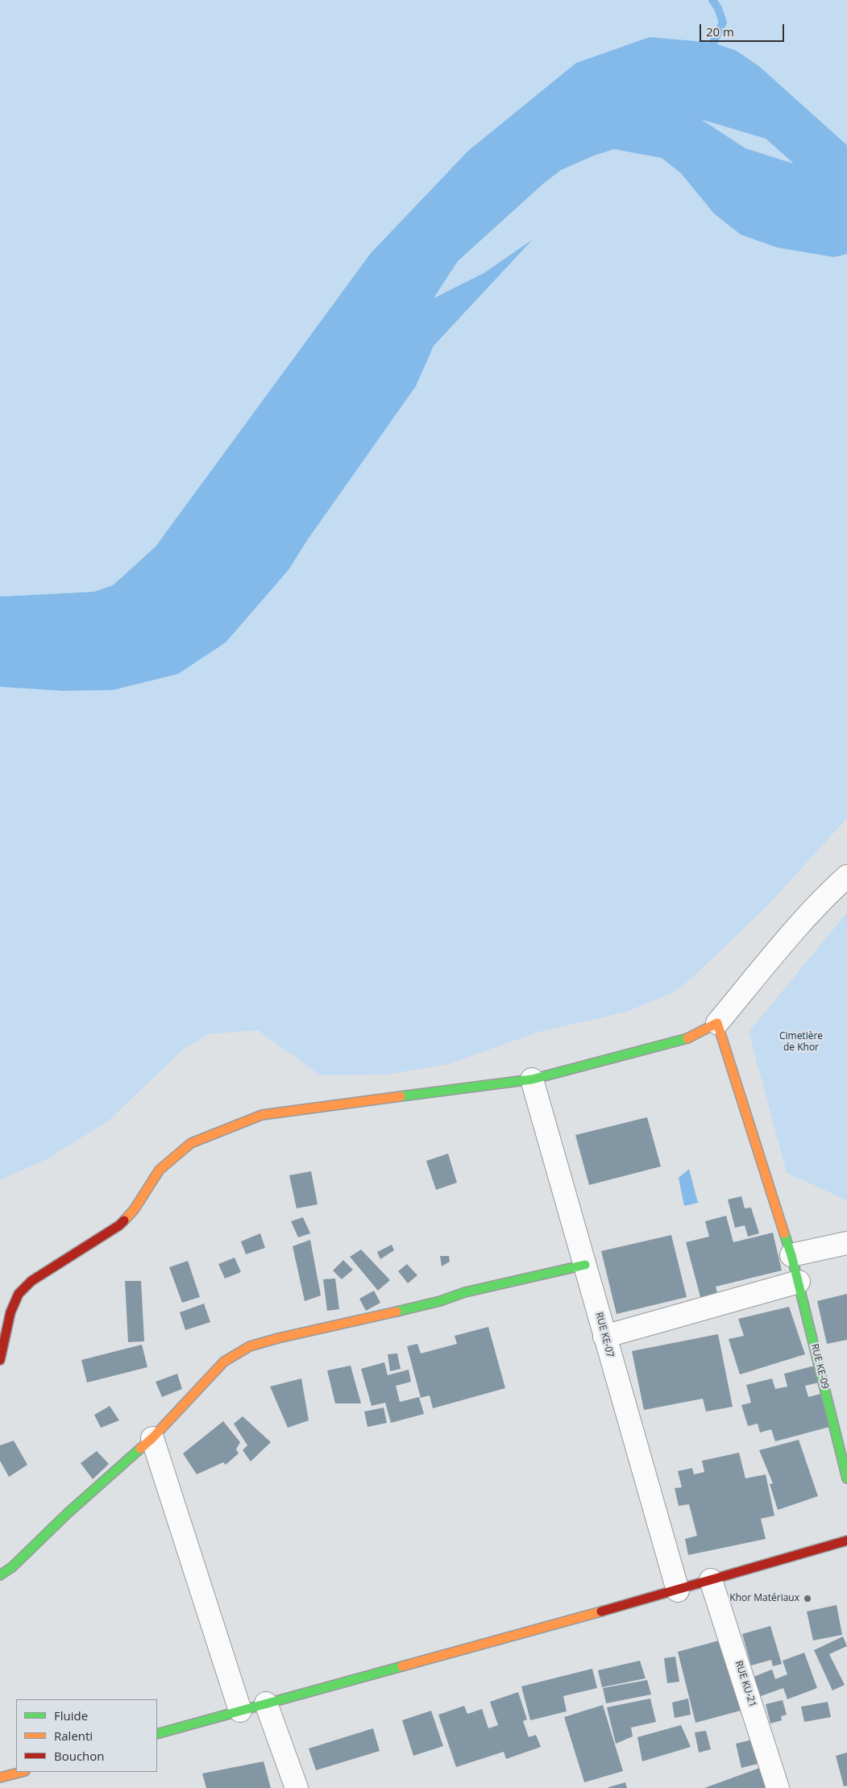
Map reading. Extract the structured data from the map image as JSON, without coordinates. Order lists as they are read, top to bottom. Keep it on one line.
{"streets":{"main road":["RUE KE-09"],"street":["RUE KE-07","RUE KU-21"]},"parks":["Cimetière de Khor"],"places":["Khor Matériaux"],"legend":["Fluide","Ralenti","Bouchon"],"scale_bar":"20 m"}
